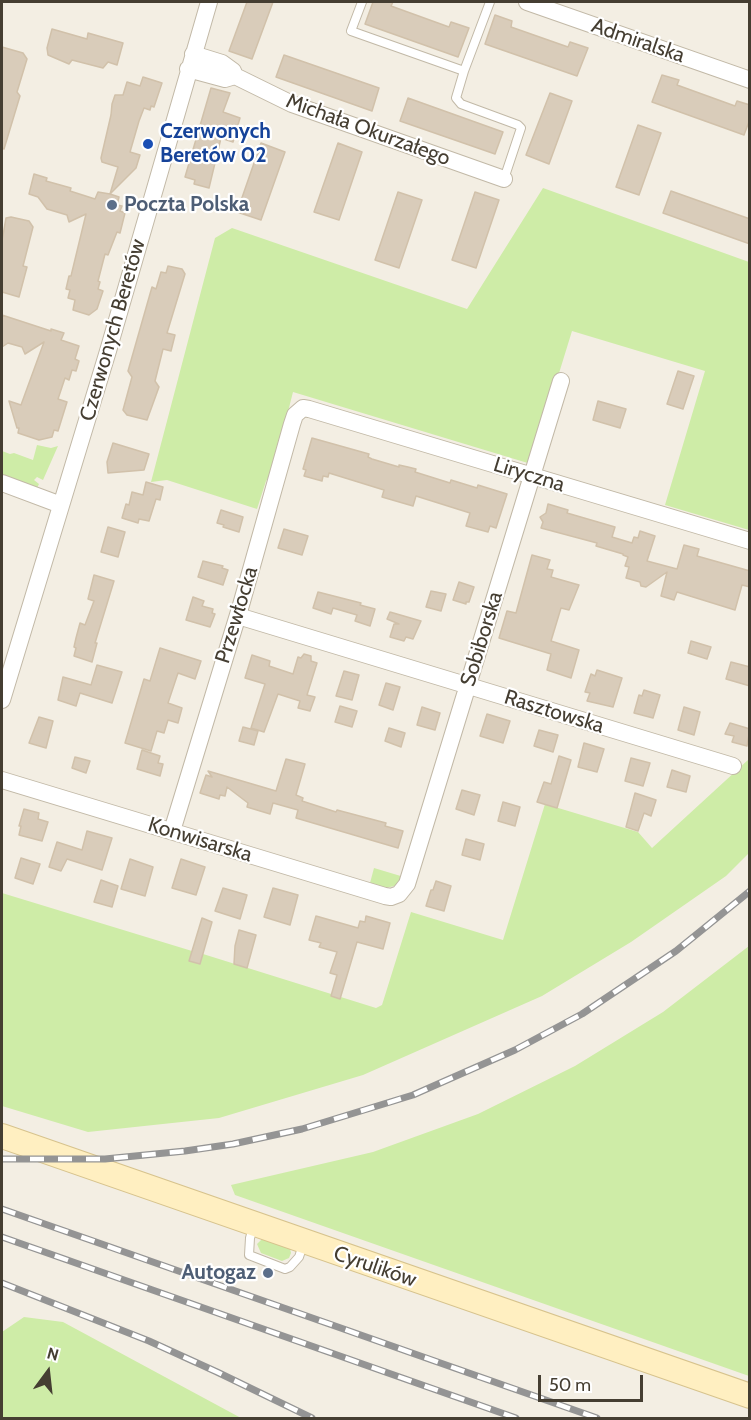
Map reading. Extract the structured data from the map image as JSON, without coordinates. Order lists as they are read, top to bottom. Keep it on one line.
{"streets":{"main road":["Cyrulików"],"street":["Admiralska","Michała Okurzałego","Czerwonych Beretów","Liryczna","Przewłocka","Sobiborska","Rasztowska","Konwisarska"]},"crossings":[["Michała Okurzałego","Czerwonych Beretów"],["Liryczna","Przewłocka"],["Liryczna","Sobiborska"],["Przewłocka","Rasztowska"],["Przewłocka","Konwisarska"],["Sobiborska","Rasztowska"],["Sobiborska","Konwisarska"]],"places":["Czerwonych Beretów 02","Poczta Polska","Autogaz"],"scale_bar":"50 m","north":"top"}
